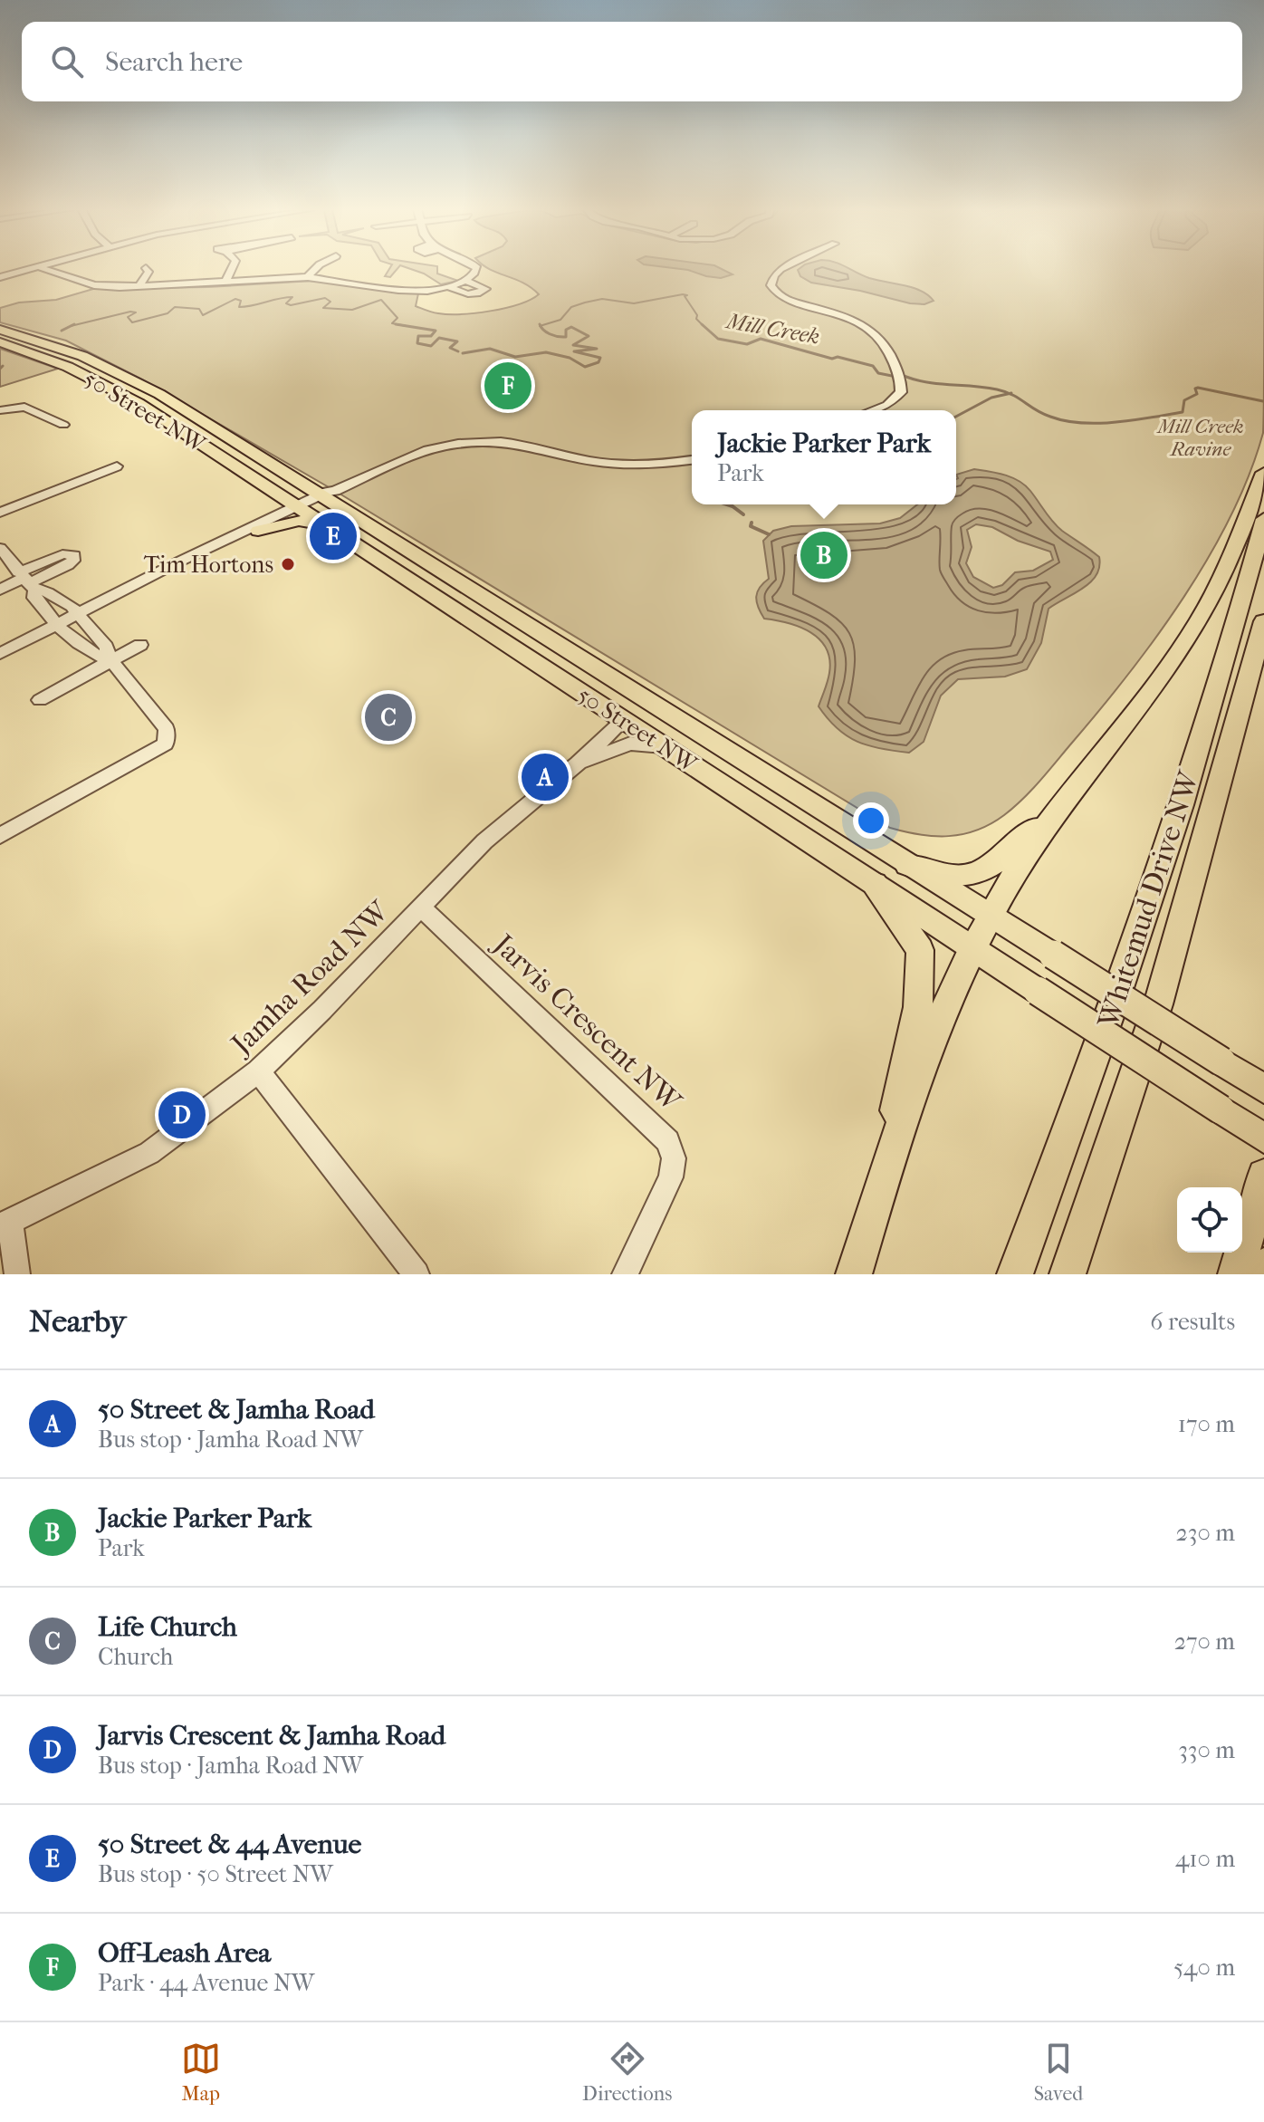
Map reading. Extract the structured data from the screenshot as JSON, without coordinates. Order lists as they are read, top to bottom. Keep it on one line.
{"streets":{"highway":["Whitemud Drive NW"],"main road":["50 Street NW"],"street":["Jamha Road NW","Jarvis Crescent NW"]},"crossings":[["50 Street NW","Jamha Road NW"],["Jamha Road NW","Jarvis Crescent NW"]],"water":["Mill Creek"],"parks":["Mill Creek Ravine"],"places":["Tim Hortons"],"page":{"search":"Search here","pins":["F","E","B","C","A","D"],"popup":["Jackie Parker Park","Park"],"heading":["Nearby","6 results"],"list":[{"mark":"A","name":"50 Street & Jamha Road","note":"Bus stop · Jamha Road NW","value":"170 m"},{"mark":"B","name":"Jackie Parker Park","note":"Park","value":"230 m"},{"mark":"C","name":"Life Church","note":"Church","value":"270 m"},{"mark":"D","name":"Jarvis Crescent & Jamha Road","note":"Bus stop · Jamha Road NW","value":"330 m"},{"mark":"E","name":"50 Street & 44 Avenue","note":"Bus stop · 50 Street NW","value":"410 m"},{"mark":"F","name":"Off-Leash Area","note":"Park · 44 Avenue NW","value":"540 m"}],"nav":["Map","Directions","Saved"]}}
